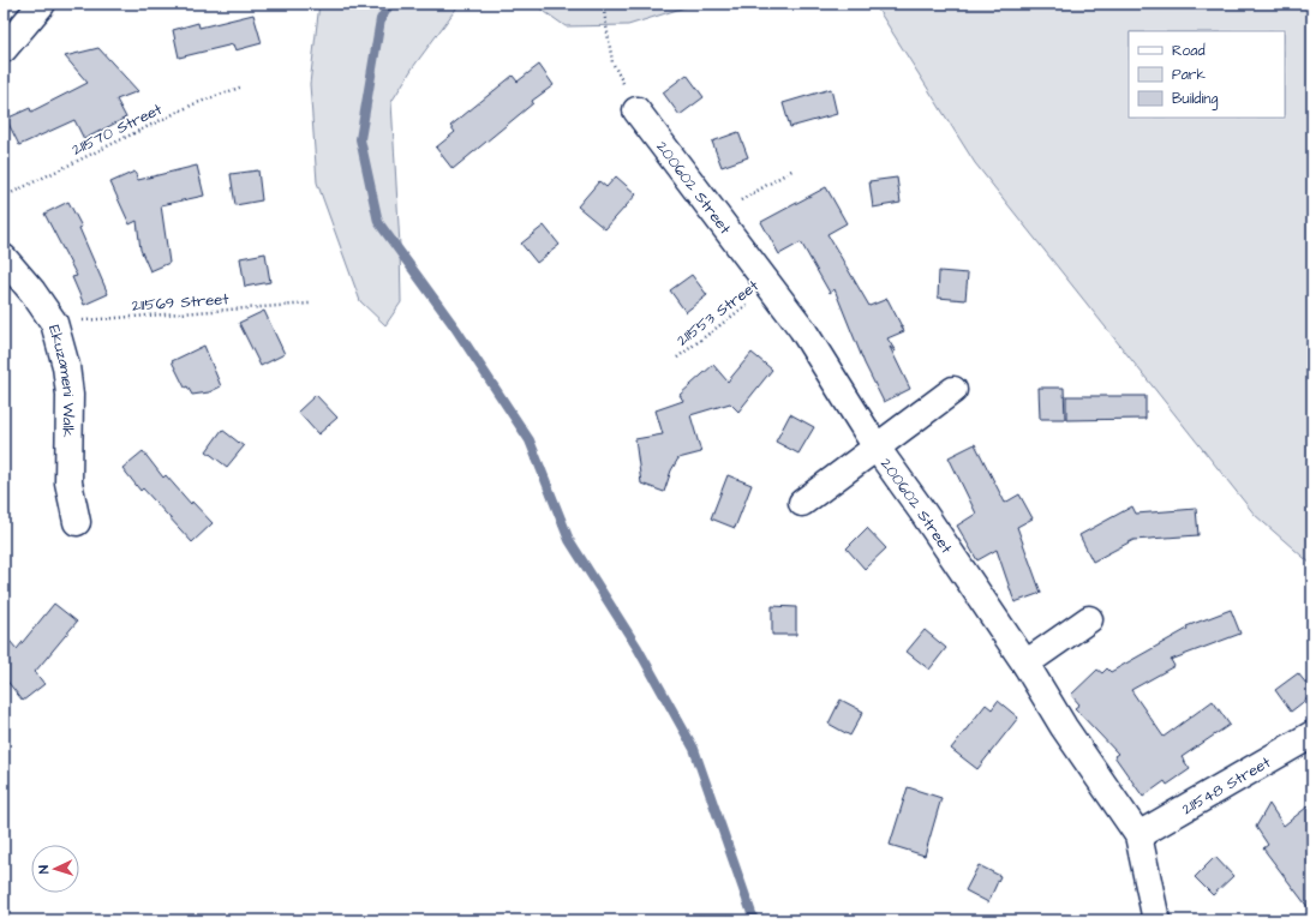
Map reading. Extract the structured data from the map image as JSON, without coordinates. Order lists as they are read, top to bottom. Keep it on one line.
{"streets":{"street":["200602 Street","Ekuzameni Walk","211548 Street"],"path":["211570 Street","211569 Street","211553 Street"]},"crossings":[["200602 Street","211553 Street"],["200602 Street","211548 Street"],["211569 Street","Ekuzameni Walk"]],"legend":["Road","Park","Building"],"north":"left"}
